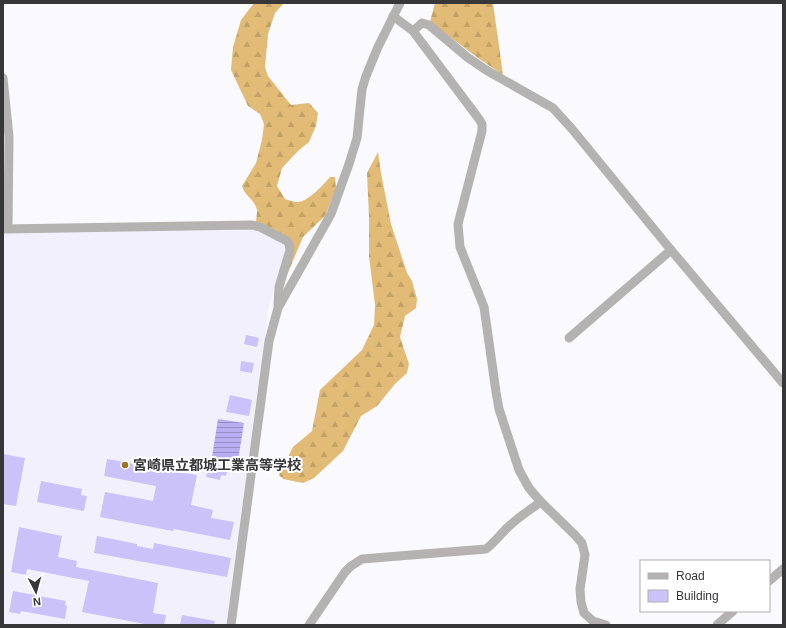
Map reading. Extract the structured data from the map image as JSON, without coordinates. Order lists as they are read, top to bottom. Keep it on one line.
{"places":["宮崎県立都城工業高等学校"],"legend":["Road","Building"],"north":"bottom"}
